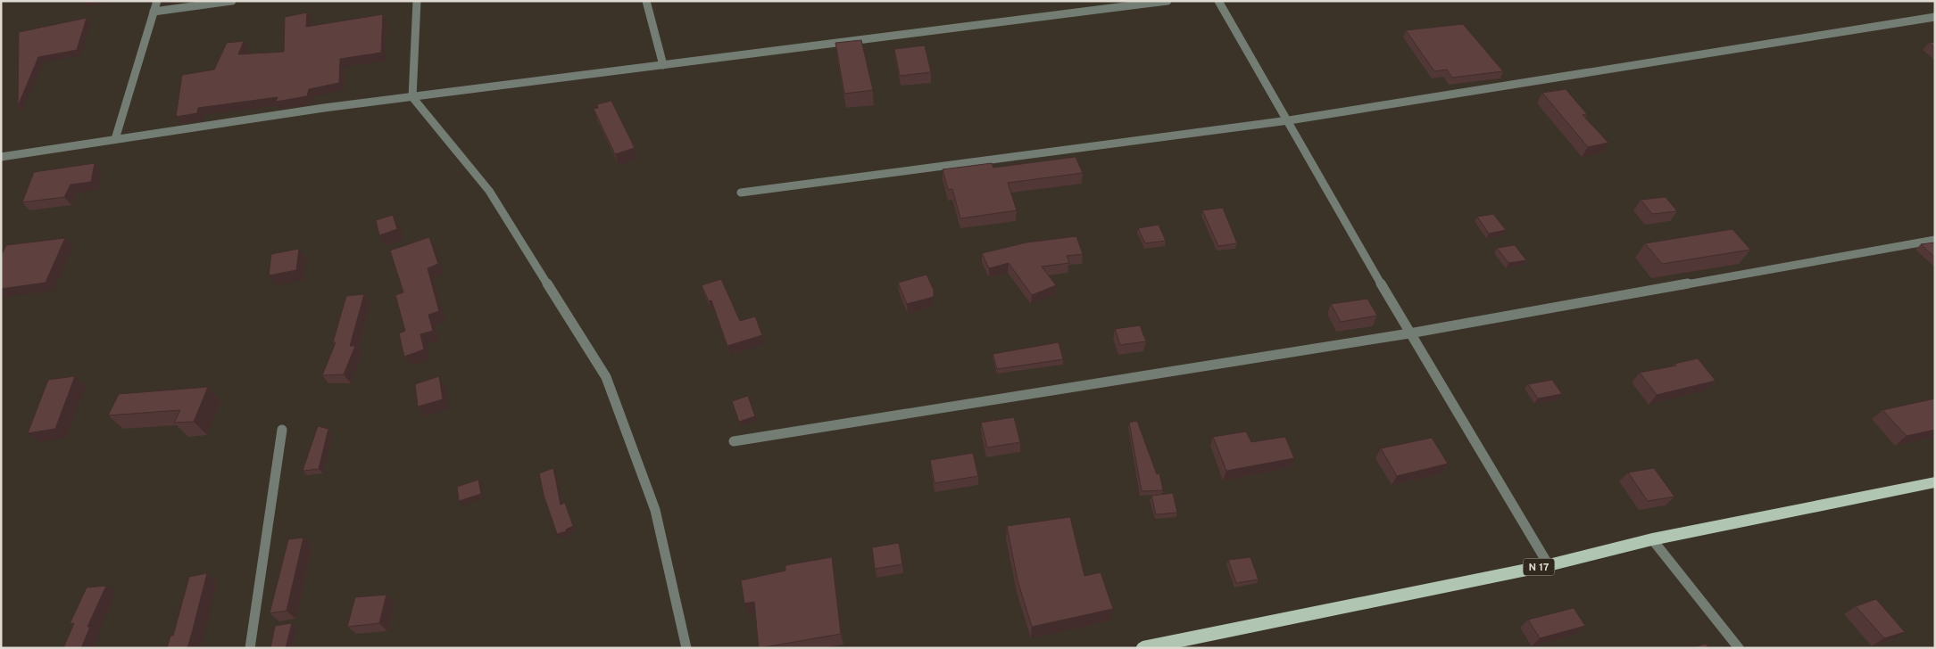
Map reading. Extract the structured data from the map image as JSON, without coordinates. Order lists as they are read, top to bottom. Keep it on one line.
{"streets":{"main road":["N 17"]}}
